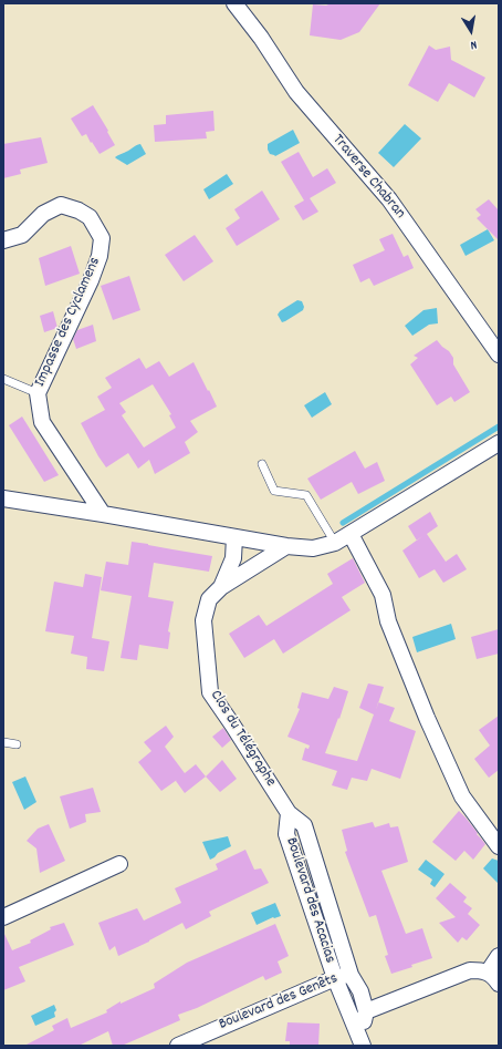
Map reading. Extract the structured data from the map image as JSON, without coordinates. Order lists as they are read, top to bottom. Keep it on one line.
{"streets":{"street":["Traverse Chabran","Impasse des Cyclamens","Clos du Télégraphe","Boulevard des Acacias","Boulevard des Genêts"]},"crossings":[["Clos du Télégraphe","Boulevard des Acacias"],["Boulevard des Acacias","Boulevard des Genêts"]],"north":"bottom"}
